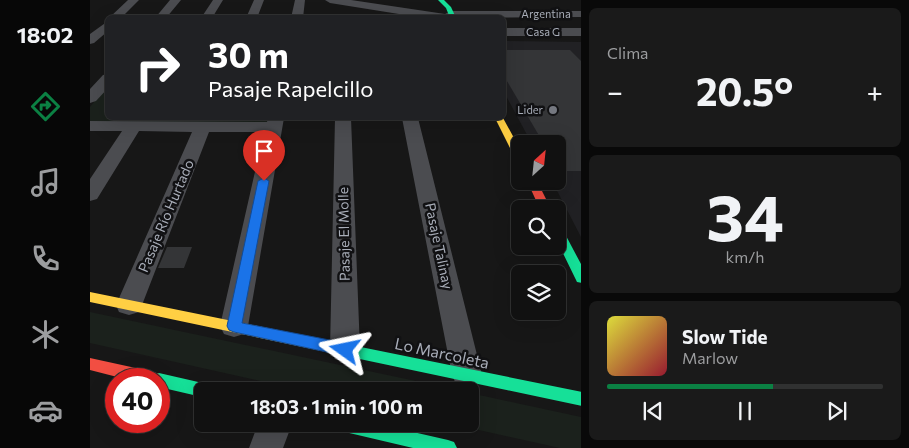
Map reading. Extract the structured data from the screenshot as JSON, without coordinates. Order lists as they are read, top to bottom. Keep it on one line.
{"streets":{"street":["Argentina","Casa G","Pasaje Río Hurtado","Pasaje El Molle","Pasaje Talinay","Lo Marcoleta"]},"crossings":[["Pasaje Río Hurtado","Lo Marcoleta"],["Pasaje El Molle","Lo Marcoleta"],["Pasaje Talinay","Lo Marcoleta"]],"places":["Lider"],"north":"top right","page":{"tabs":"18:02","tile":["Clima",["34","km/h"]],"turn":["30 m","Pasaje Rapelcillo"],"heat":["−","20.5°","+"],"song":["Slow Tide","Marlow"],"limit":"40","trip":"18:03 · 1 min · 100 m"}}
